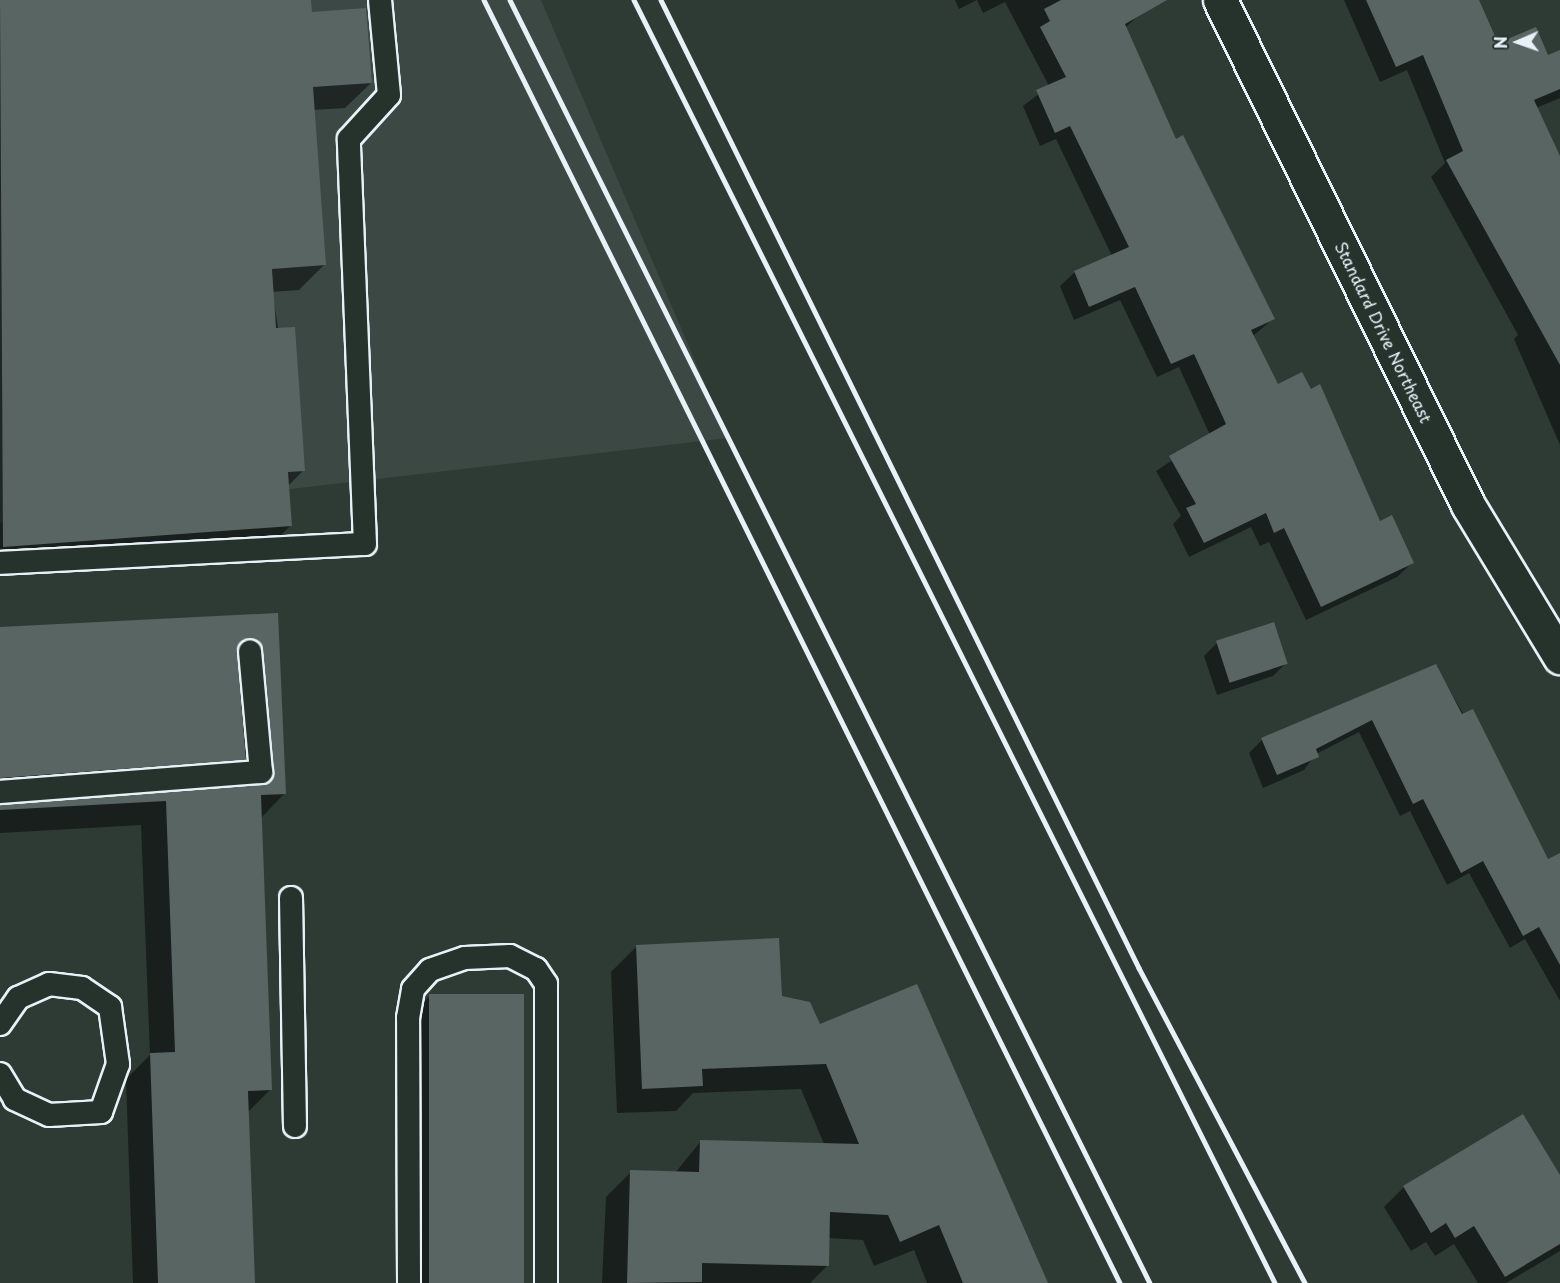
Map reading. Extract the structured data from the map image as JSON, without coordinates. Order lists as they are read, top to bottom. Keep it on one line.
{"streets":{"street":["Standard Drive Northeast"]},"north":"left"}
